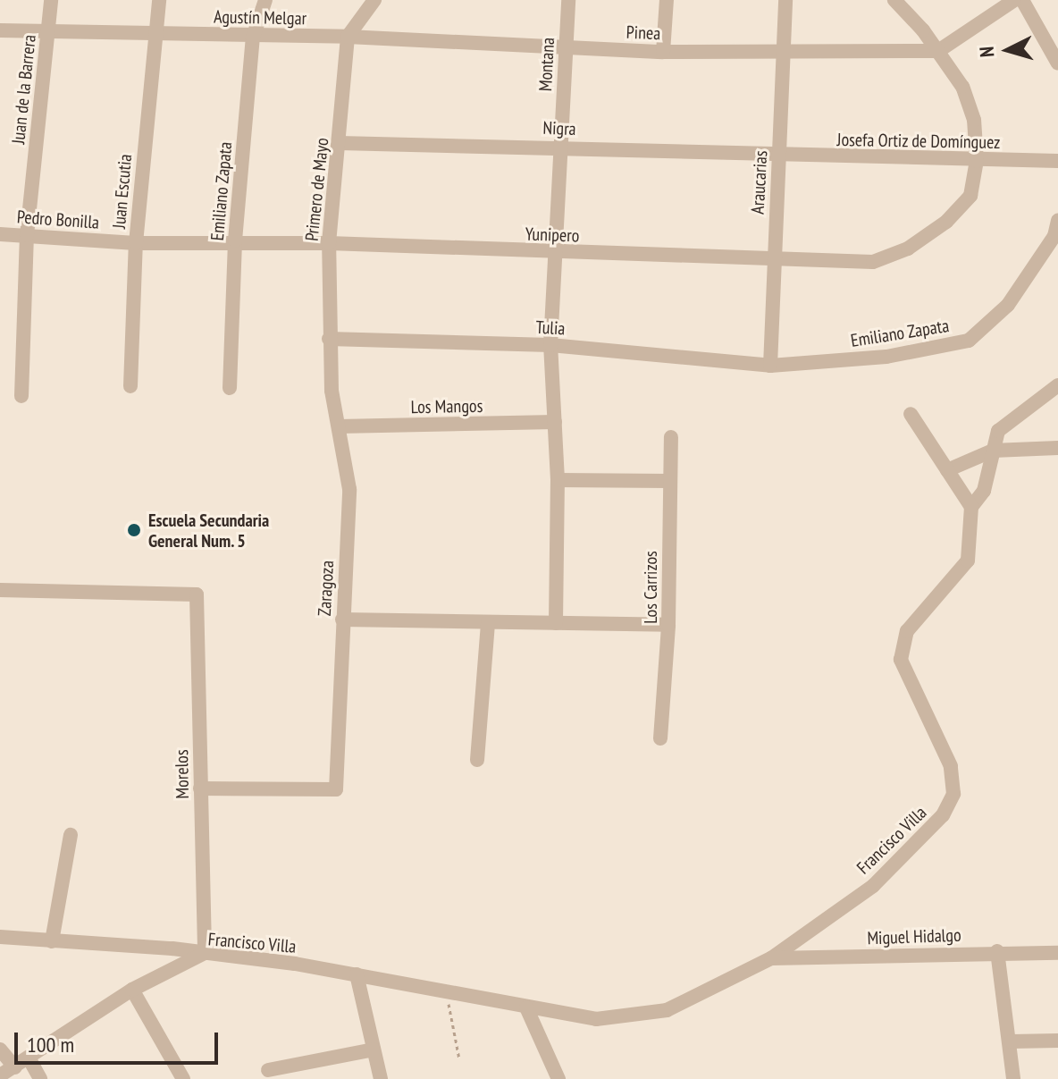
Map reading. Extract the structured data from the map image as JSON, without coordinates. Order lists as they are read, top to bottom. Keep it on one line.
{"streets":{"street":["Agustín Melgar","Pinea","Montana","Juan de la Barrera","Nigra","Josefa Ortiz de Domínguez","Araucarias","Primero de Mayo","Juan Escutia","Emiliano Zapata","Pedro Bonilla","Yunipero","Tulia","Los Mangos","Los Carrizos","Zaragoza","Morelos","Francisco Villa","Miguel Hidalgo"]},"crossings":[["Agustín Melgar","Pinea"],["Agustín Melgar","Juan de la Barrera"],["Agustín Melgar","Primero de Mayo"],["Agustín Melgar","Juan Escutia"],["Agustín Melgar","Emiliano Zapata"],["Pinea","Montana"],["Pinea","Araucarias"],["Pinea","Primero de Mayo"],["Montana","Nigra"],["Montana","Yunipero"],["Montana","Tulia"],["Montana","Los Mangos"],["Juan de la Barrera","Pedro Bonilla"],["Nigra","Josefa Ortiz de Domínguez"],["Nigra","Araucarias"],["Nigra","Primero de Mayo"],["Josefa Ortiz de Domínguez","Araucarias"],["Araucarias","Emiliano Zapata"],["Araucarias","Yunipero"],["Araucarias","Tulia"],["Primero de Mayo","Pedro Bonilla"],["Primero de Mayo","Yunipero"],["Primero de Mayo","Tulia"],["Primero de Mayo","Zaragoza"],["Juan Escutia","Pedro Bonilla"],["Emiliano Zapata","Pedro Bonilla"],["Emiliano Zapata","Tulia"],["Pedro Bonilla","Yunipero"],["Los Mangos","Zaragoza"],["Zaragoza","Morelos"],["Morelos","Francisco Villa"],["Francisco Villa","Miguel Hidalgo"]],"places":["Escuela Secundaria General Num. 5"],"scale_bar":"100 m","north":"left"}
